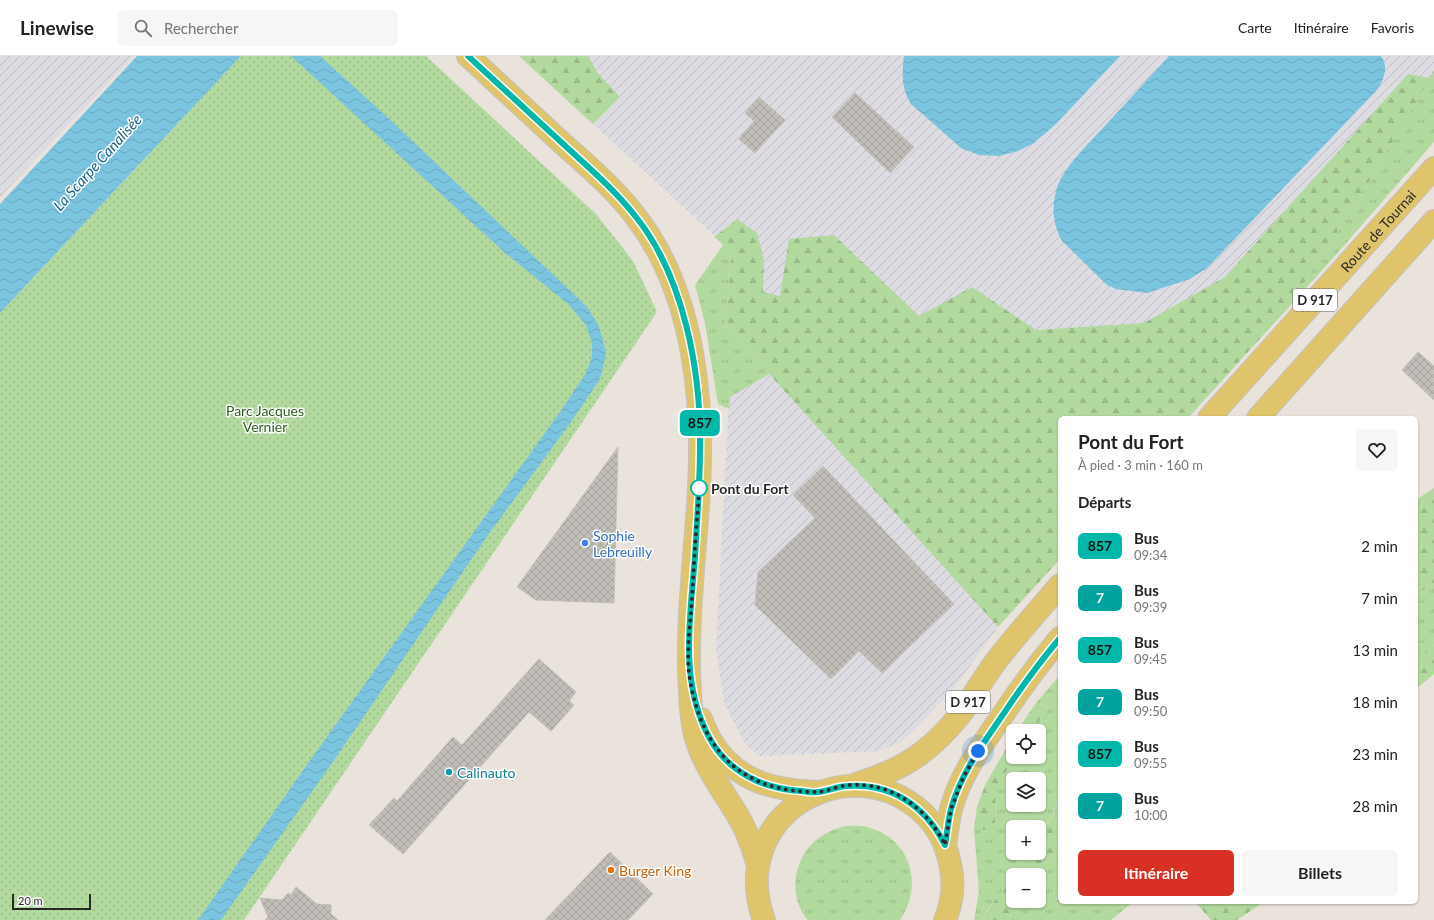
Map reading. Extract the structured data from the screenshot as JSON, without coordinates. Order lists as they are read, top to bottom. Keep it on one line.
{"streets":{"main road":["Route de Tournai","D 917"]},"water":["La Scarpe Canalisée"],"parks":["Parc Jacques Vernier"],"places":["Pont du Fort","Sophie Lebreuilly","Calinauto","Burger King"],"lines":["bus line 857"],"scale_bar":"20 m","page":{"header":"Linewise","search":"Rechercher","nav":["Carte","Itinéraire","Favoris"],"on_map":"857","heading":[["Pont du Fort","À pied · 3 min · 160 m"],"Départs"],"list":[{"mark":"857","name":"Bus","note":"09:34","value":"2 min"},{"mark":"7","name":"Bus","note":"09:39","value":"7 min"},{"mark":"857","name":"Bus","note":"09:45","value":"13 min"},{"mark":"7","name":"Bus","note":"09:50","value":"18 min"},{"mark":"857","name":"Bus","note":"09:55","value":"23 min"},{"mark":"7","name":"Bus","note":"10:00","value":"28 min"}],"map_buttons":["+","−"],"buttons":["Itinéraire","Billets"],"scale":"20 m"}}
